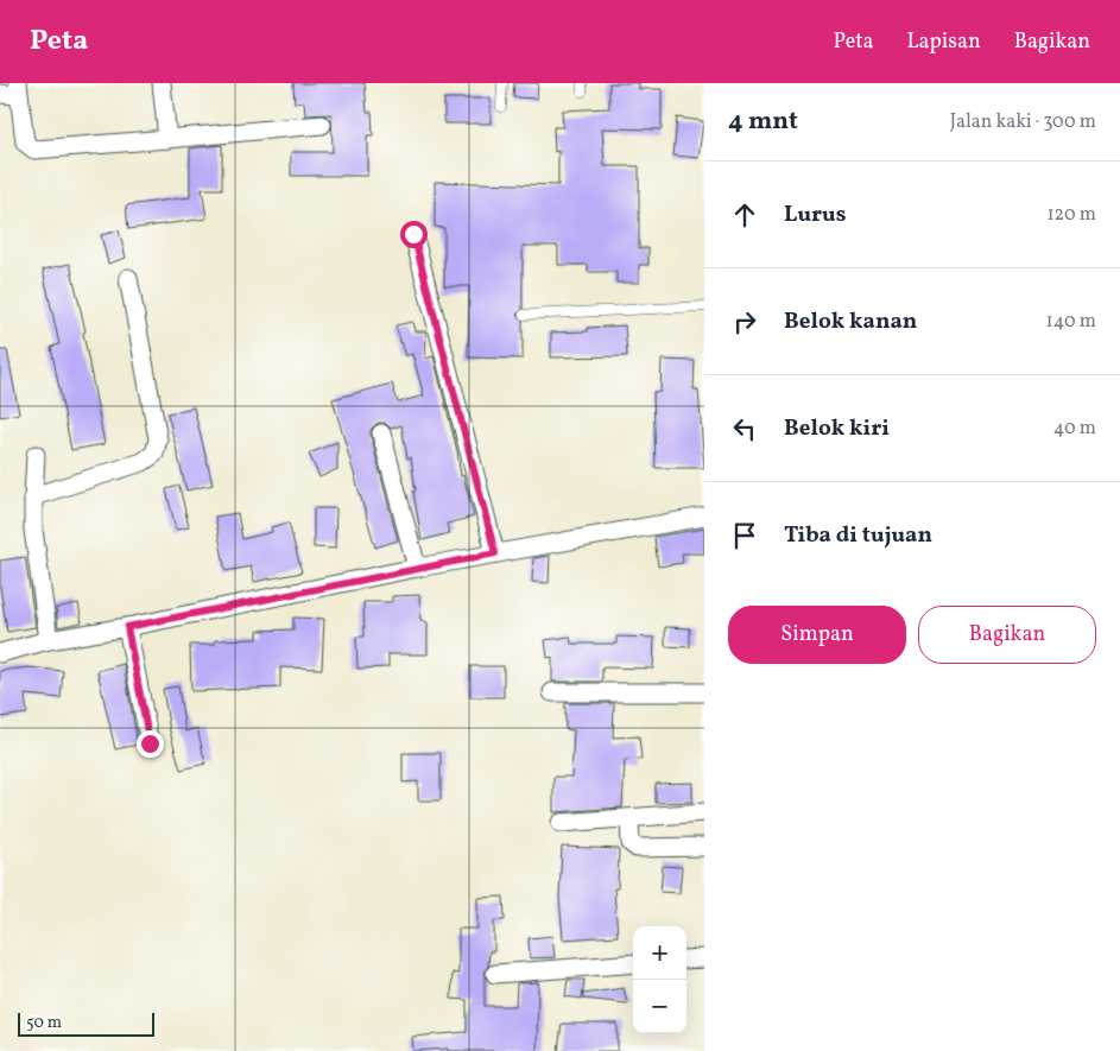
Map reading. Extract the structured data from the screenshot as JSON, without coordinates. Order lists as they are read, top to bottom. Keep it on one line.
{"scale_bar":"50 m","page":{"header":"Peta","nav":["Peta","Lapisan","Bagikan"],"heading":["4 mnt","Jalan kaki · 300 m"],"list":[["Lurus","120 m"],["Belok kanan","140 m"],["Belok kiri","40 m"],"Tiba di tujuan"],"buttons":["Simpan","Bagikan"],"map_buttons":["+","−"],"scale":"50 m"}}
